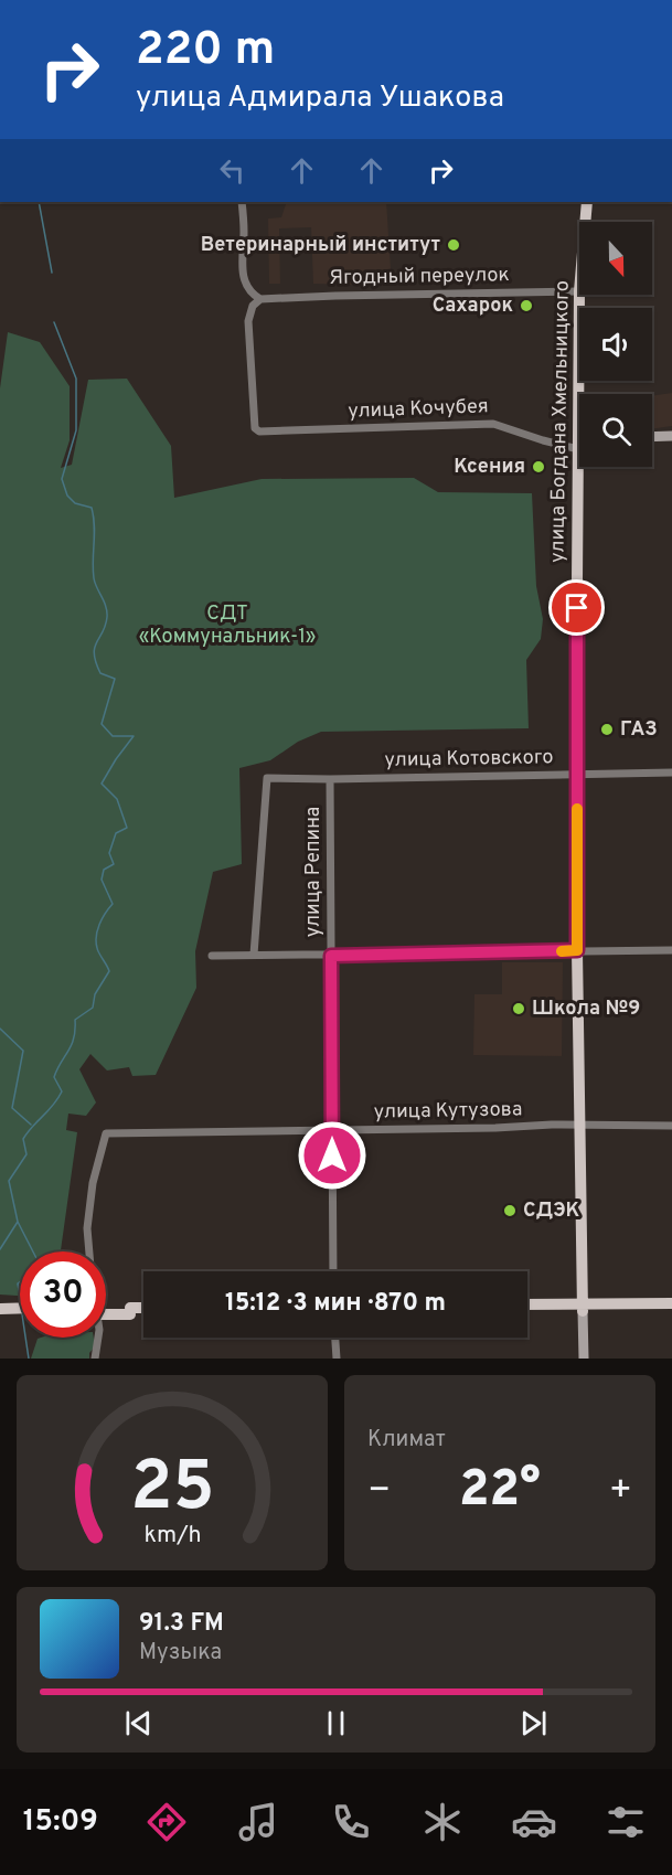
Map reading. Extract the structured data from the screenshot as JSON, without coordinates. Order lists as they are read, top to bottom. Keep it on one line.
{"streets":{"main road":["улица Богдана Хмельницкого"],"street":["Ягодный переулок","улица Кочубея","улица Котовского","улица Репина","улица Кутузова"]},"crossings":[["Ягодный переулок","улица Кочубея"],["улица Богдана Хмельницкого","улица Котовского"],["улица Богдана Хмельницкого","улица Кутузова"],["улица Котовского","улица Репина"],["улица Репина","улица Кутузова"]],"parks":["СДТ «Коммунальник-1»"],"places":["Ветеринарный институт","Сахарок","Ксения","ГАЗ","Школа №9","СДЭК"],"north":"bottom","page":{"turn":["220 m","улица Адмирала Ушакова"],"limit":"30","trip":"15:12 · 3 мин · 870 m","tile":"Климат","heat":["−","22°","+"],"song":["91.3 FM","Музыка"],"tabs":"15:09","gauge":["25","km/h"]}}
